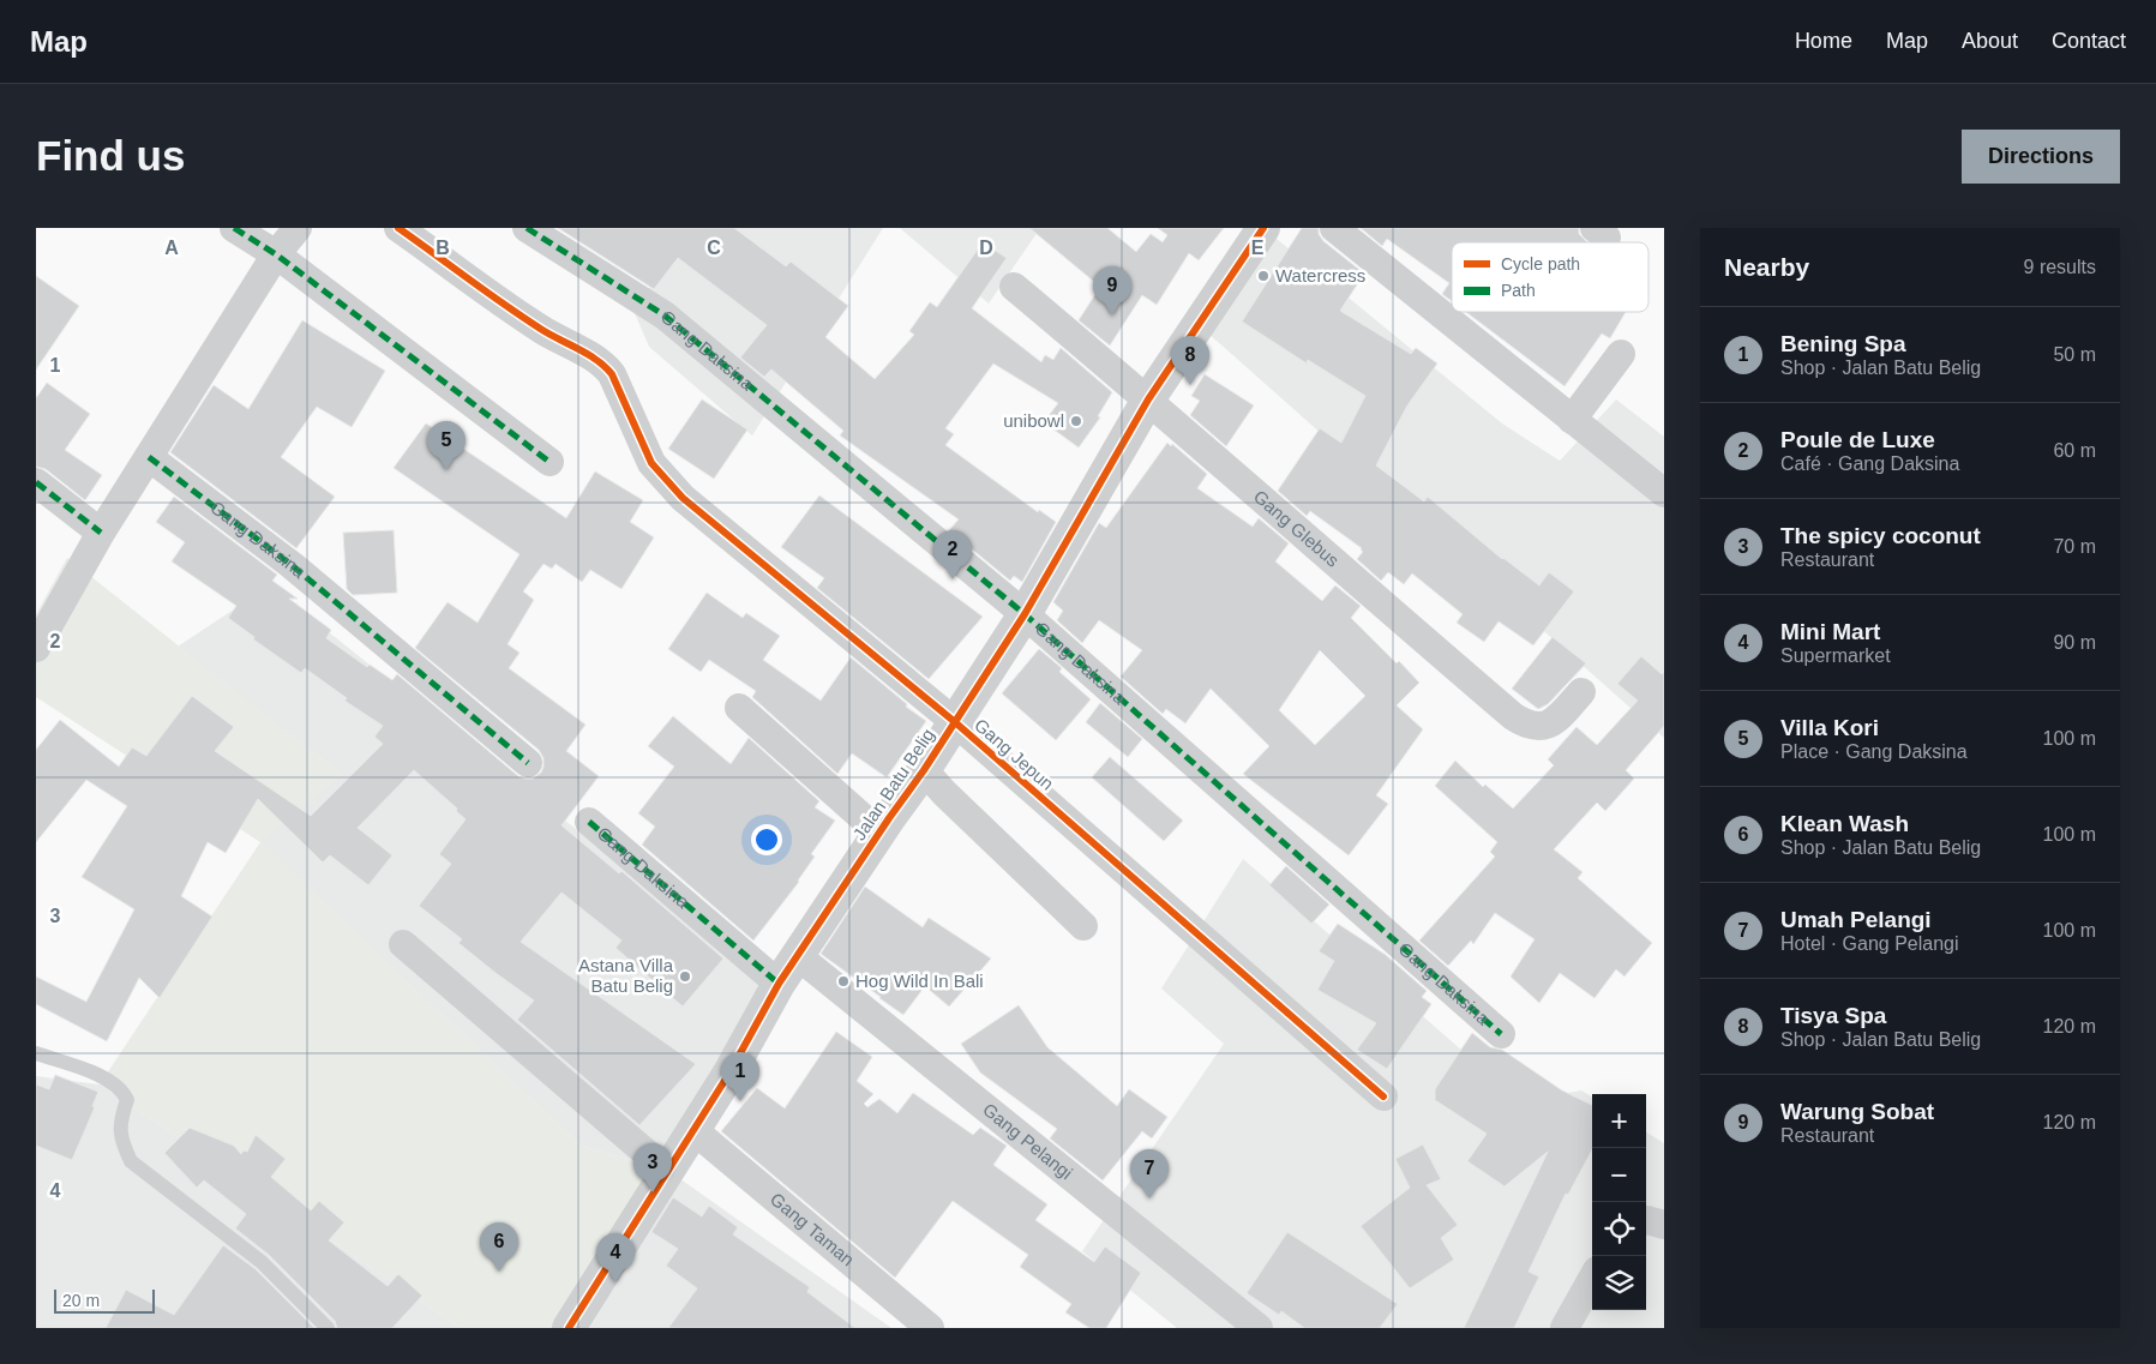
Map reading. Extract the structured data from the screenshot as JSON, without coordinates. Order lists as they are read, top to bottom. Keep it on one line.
{"streets":{"street":["Gang Daksina","Gang Glebus","Gang Jepun","Jalan Batu Belig","Gang Pelangi","Gang Taman"]},"crossings":[["Gang Daksina","Jalan Batu Belig"],["Gang Glebus","Jalan Batu Belig"],["Gang Jepun","Jalan Batu Belig"],["Jalan Batu Belig","Gang Pelangi"],["Jalan Batu Belig","Gang Taman"]],"places":["Watercress","unibowl","Astana Villa Batu Belig","Hog Wild In Bali"],"legend":["Cycle path","Path"],"scale_bar":"20 m","page":{"header":"Map","nav":["Home","Map","About","Contact"],"buttons":"Directions","title":"Find us","heading":["Nearby","9 results"],"pins":["9","8","5","2","1","3","7","6","4"],"list":[{"mark":"1","name":"Bening Spa","note":"Shop · Jalan Batu Belig","value":"50 m"},{"mark":"2","name":"Poule de Luxe","note":"Café · Gang Daksina","value":"60 m"},{"mark":"3","name":"The spicy coconut","note":"Restaurant","value":"70 m"},{"mark":"4","name":"Mini Mart","note":"Supermarket","value":"90 m"},{"mark":"5","name":"Villa Kori","note":"Place · Gang Daksina","value":"100 m"},{"mark":"6","name":"Klean Wash","note":"Shop · Jalan Batu Belig","value":"100 m"},{"mark":"7","name":"Umah Pelangi","note":"Hotel · Gang Pelangi","value":"100 m"},{"mark":"8","name":"Tisya Spa","note":"Shop · Jalan Batu Belig","value":"120 m"},{"mark":"9","name":"Warung Sobat","note":"Restaurant","value":"120 m"}],"map_buttons":["+","−"],"scale":"20 m"},"grid":{"columns":["A","B","C","D","E"],"rows":["1","2","3","4"]}}
